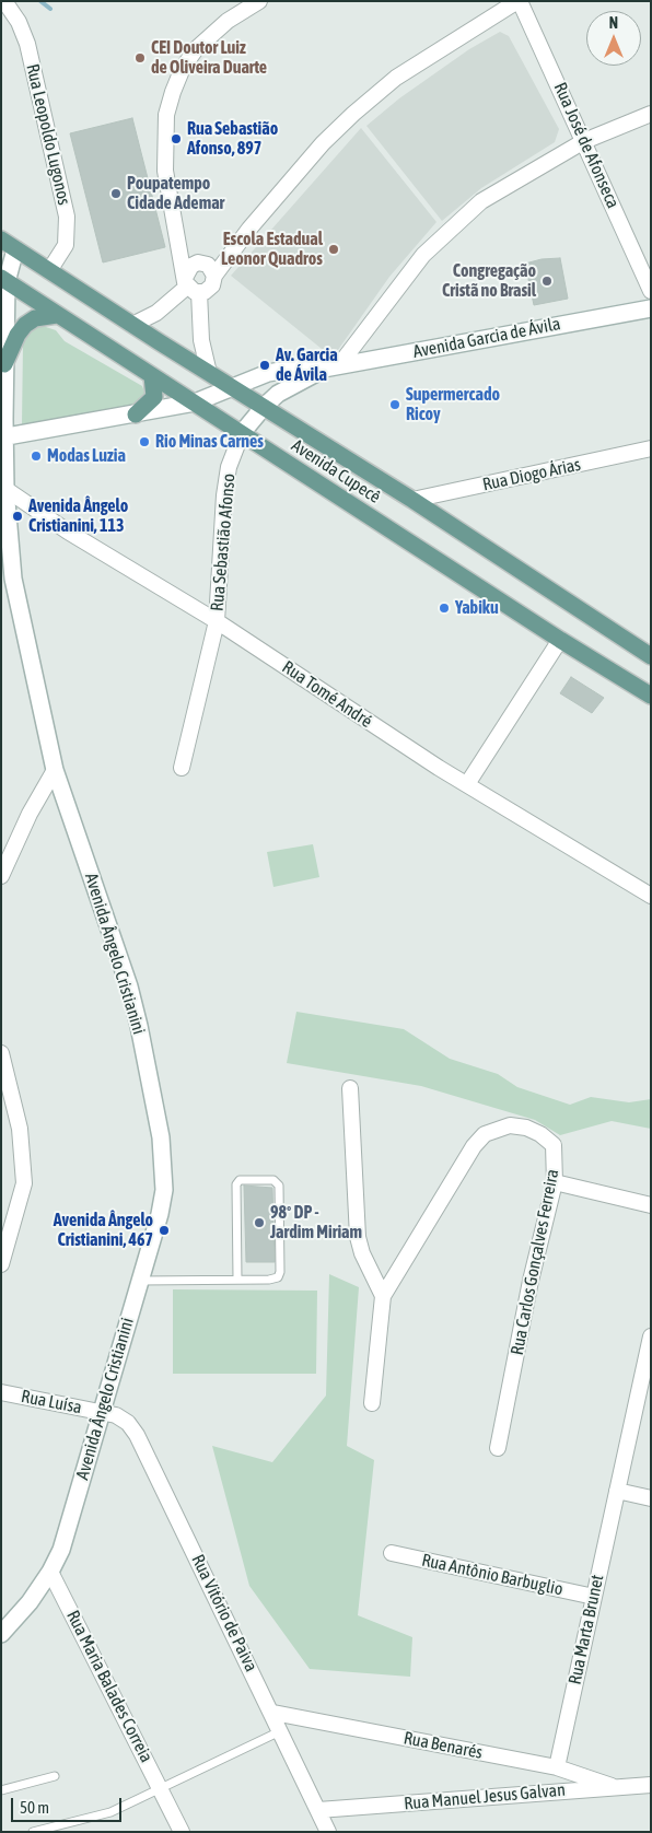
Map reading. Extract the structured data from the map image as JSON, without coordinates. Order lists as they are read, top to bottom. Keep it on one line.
{"streets":{"main road":["Avenida Cupecê"],"street":["Rua Leopoldo Lugonos","Rua José de Afonseca","Avenida Garcia de Ávila","Rua Diogo Árias","Rua Sebastião Afonso","Rua Tomé André","Avenida Ângelo Cristianini","Rua Carlos Gonçalves Ferreira","Rua Luísa","Rua Antônio Barbuglio","Rua Vitório de Paiva","Rua Marta Brunet","Rua Maria Balades Correia","Rua Benarés","Rua Manuel Jesus Galvan"]},"crossings":[["Rua Leopoldo Lugonos","Avenida Cupecê"],["Avenida Garcia de Ávila","Avenida Cupecê"],["Avenida Garcia de Ávila","Rua Sebastião Afonso"],["Avenida Garcia de Ávila","Avenida Ângelo Cristianini"],["Avenida Cupecê","Rua Diogo Árias"],["Avenida Cupecê","Rua Sebastião Afonso"],["Avenida Cupecê","Avenida Ângelo Cristianini"],["Rua Sebastião Afonso","Rua Tomé André"],["Rua Tomé André","Avenida Ângelo Cristianini"],["Avenida Ângelo Cristianini","Rua Luísa"],["Avenida Ângelo Cristianini","Rua Vitório de Paiva"],["Avenida Ângelo Cristianini","Rua Maria Balades Correia"],["Rua Luísa","Rua Vitório de Paiva"],["Rua Antônio Barbuglio","Rua Marta Brunet"],["Rua Vitório de Paiva","Rua Benarés"],["Rua Vitório de Paiva","Rua Manuel Jesus Galvan"],["Rua Marta Brunet","Rua Benarés"],["Rua Benarés","Rua Manuel Jesus Galvan"]],"places":["CEI Doutor Luiz de Oliveira Duarte","Rua Sebastião Afonso, 897","Poupatempo Cidade Ademar","Escola Estadual Leonor Quadros","Congregação Cristã no Brasil","Av. Garcia de Ávila","Supermercado Ricoy","Rio Minas Carnes","Modas Luzia","Avenida Ângelo Cristianini, 113","Yabiku","98º DP - Jardim Miriam","Avenida Ângelo Cristianini, 467"],"scale_bar":"50 m","north":"top"}
